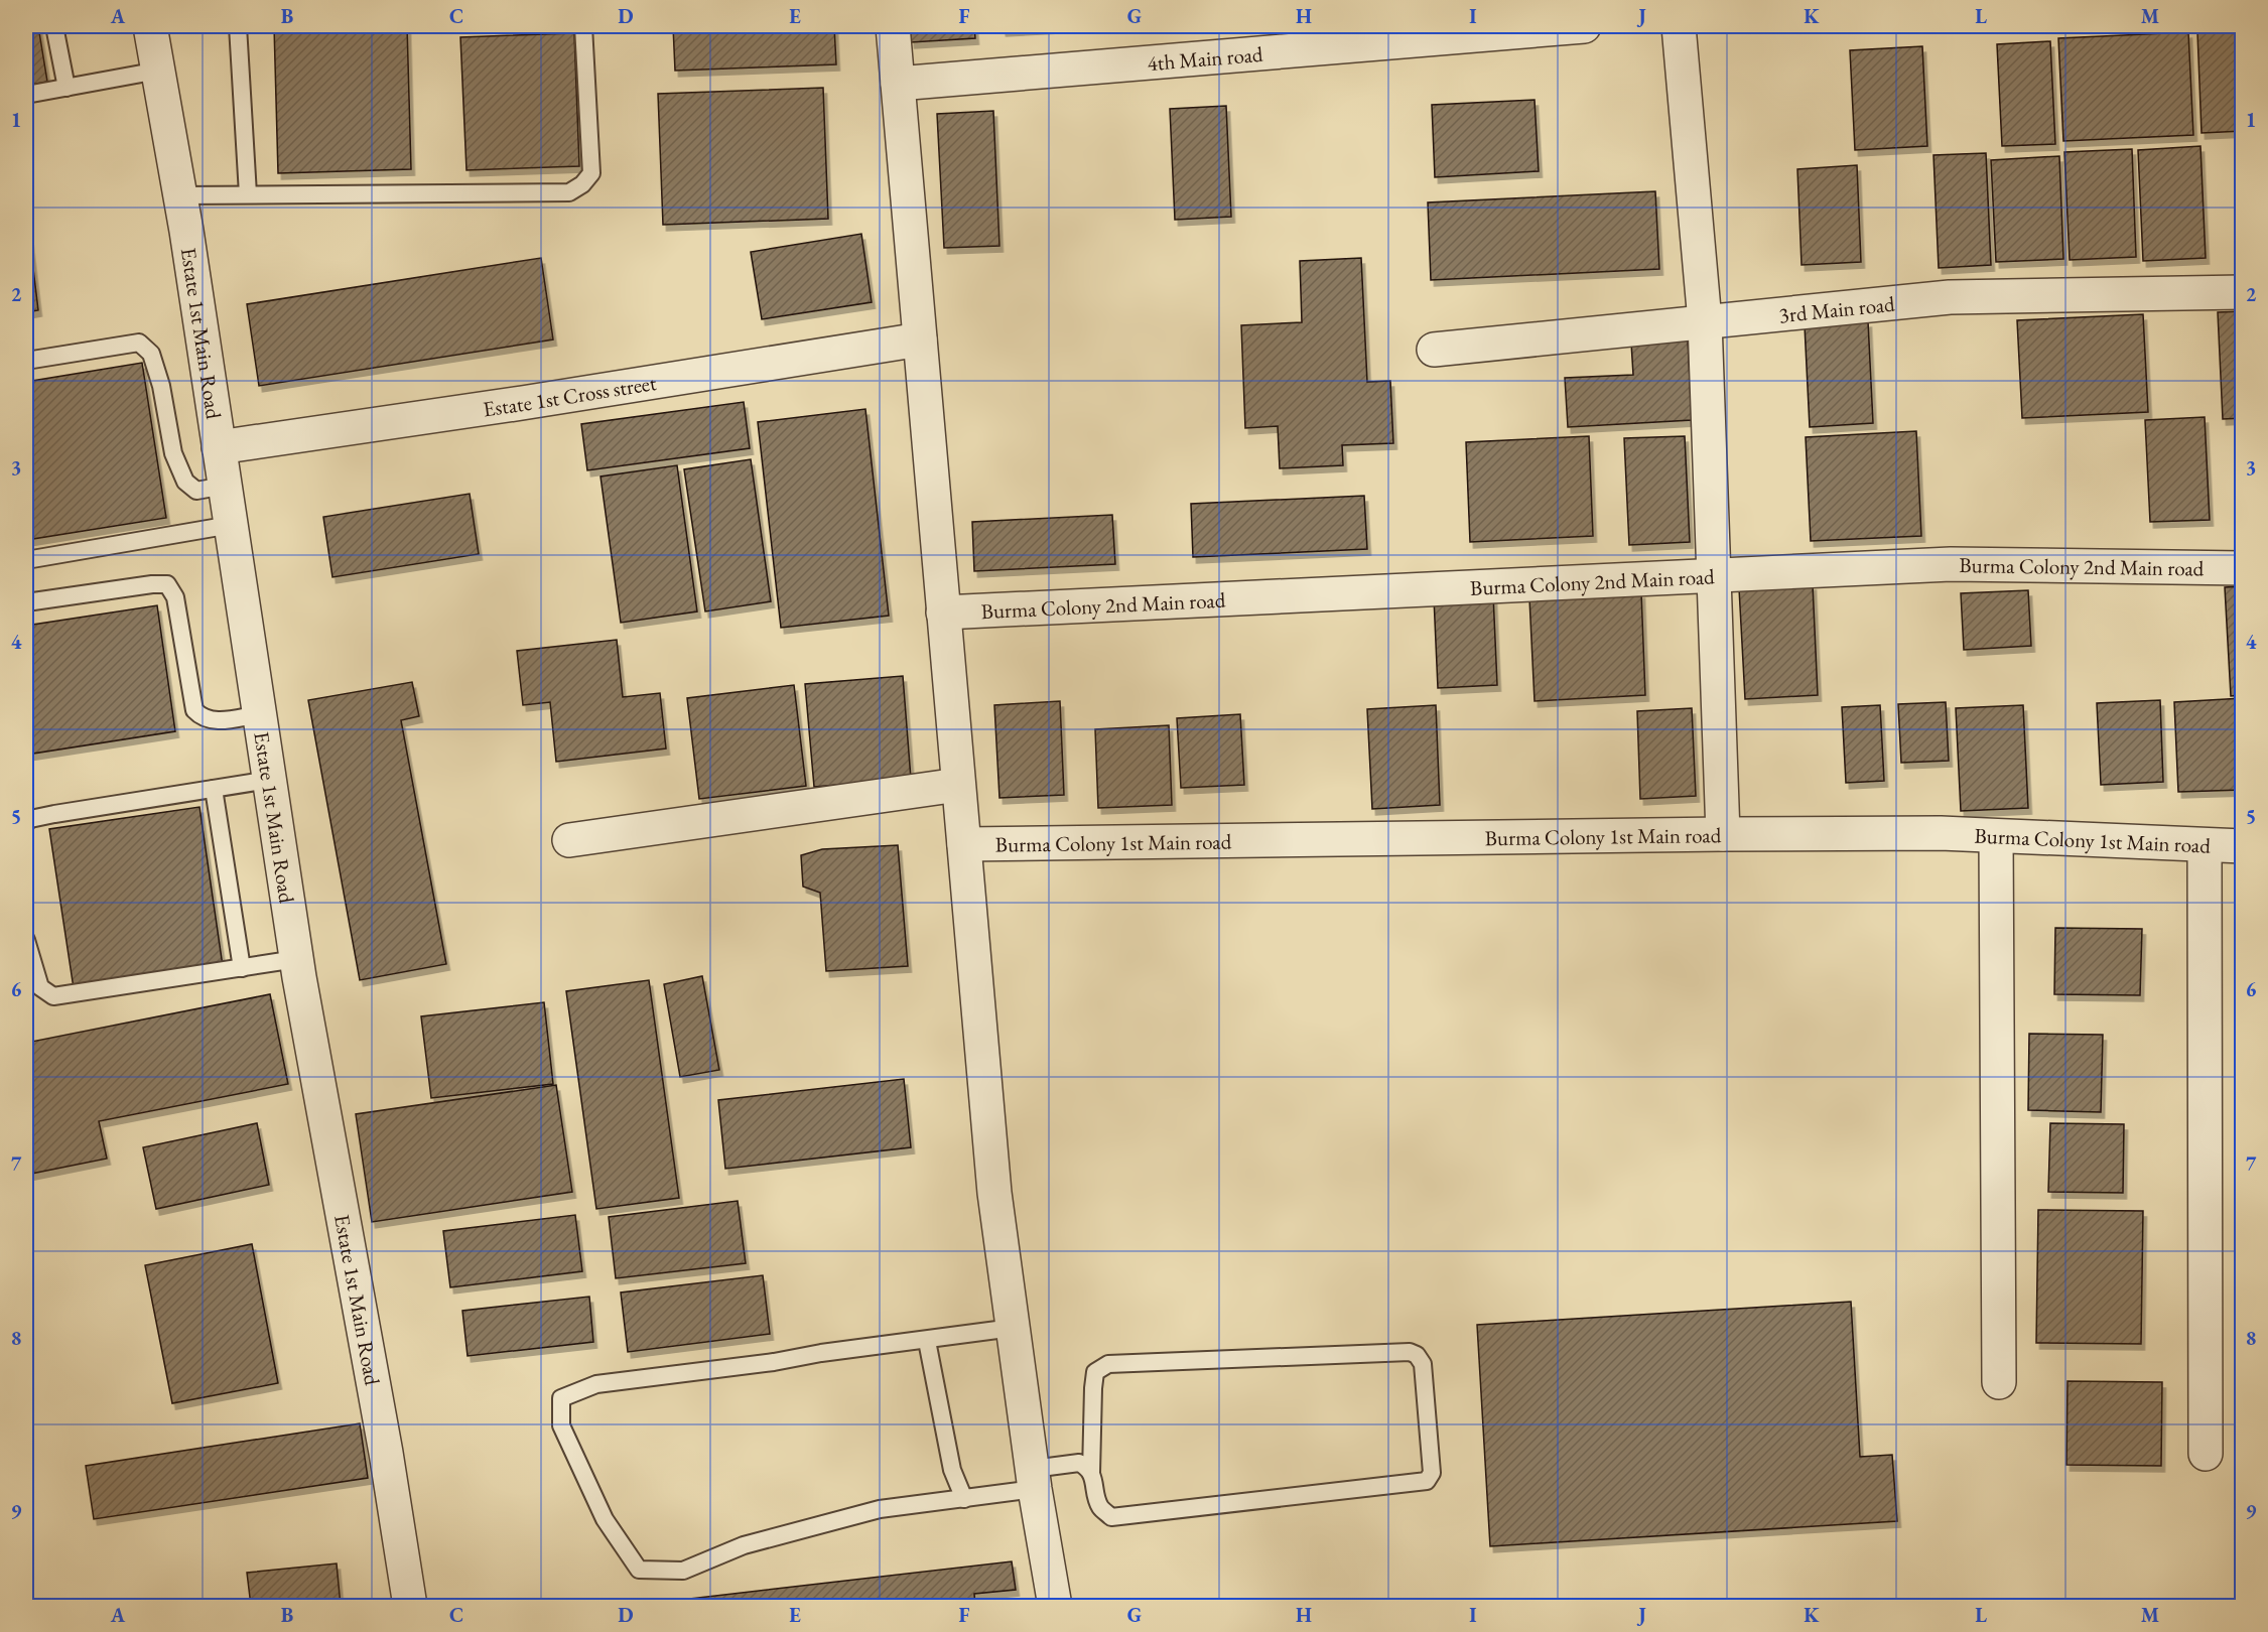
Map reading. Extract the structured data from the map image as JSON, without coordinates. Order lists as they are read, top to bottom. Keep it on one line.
{"streets":{"street":["4th Main road","3rd Main road","Estate 1st Main Road","Estate 1st Cross street","Burma Colony 2nd Main road","Burma Colony 1st Main road"]},"crossings":[["Estate 1st Main Road","Estate 1st Cross street"]],"grid":{"columns":["A","B","C","D","E","F","G","H","I","J","K","L","M"],"rows":["1","2","3","4","5","6","7","8","9"]}}
